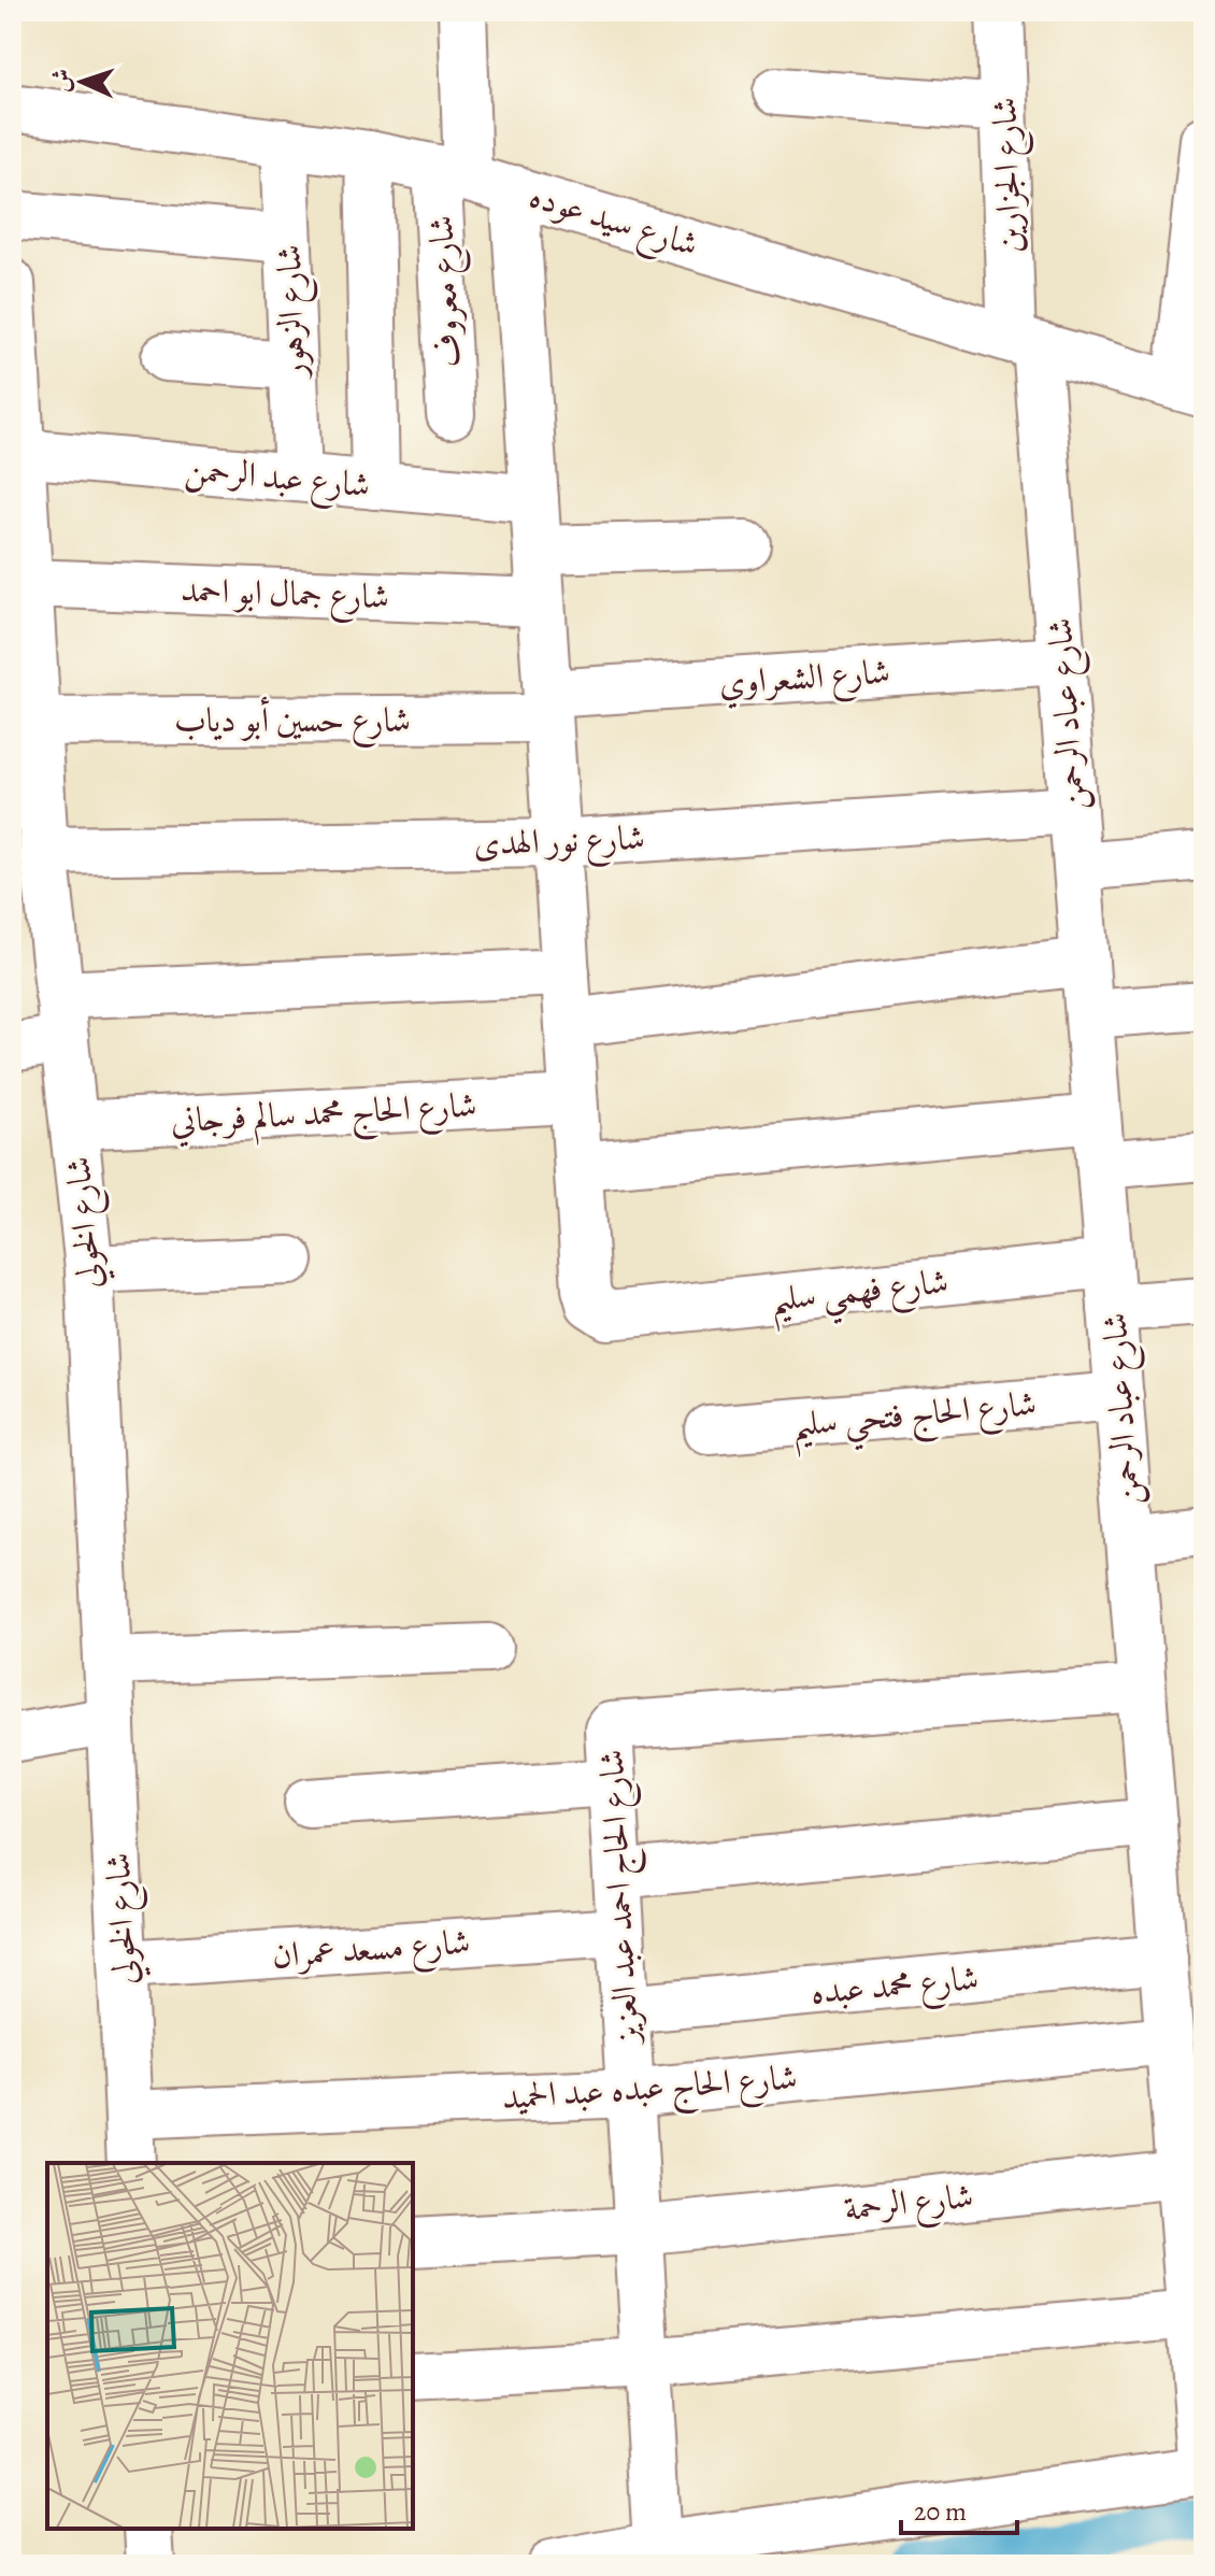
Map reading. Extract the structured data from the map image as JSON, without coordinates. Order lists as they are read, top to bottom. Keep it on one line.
{"streets":{"street":["شارع الجزارين","شارع سيد عوده","شارع معروف","شارع الزهور","شارع عبد الرحمن","شارع جمال ابو احمد","شارع الشعراوي","شارع عباد الرحمن","شارع حسين أبو دياب","شارع نور الهدى","شارع الحاج محمد سالم فرجاني","شارع الخولي","شارع فهمي سليم","شارع الحاج فتحي سليم","شارع الحاج احمد عبد العزيز","شارع مسعد عمران","شارع محمد عبده","شارع الحاج عبده عبد الحميد","شارع الرحمة"]},"crossings":[["شارع الجزارين","شارع سيد عوده"],["شارع الجزارين","شارع عباد الرحمن"],["شارع سيد عوده","شارع معروف"],["شارع سيد عوده","شارع الزهور"],["شارع سيد عوده","شارع عباد الرحمن"],["شارع الزهور","شارع عبد الرحمن"],["شارع عبد الرحمن","شارع الخولي"],["شارع جمال ابو احمد","شارع الخولي"],["شارع الشعراوي","شارع عباد الرحمن"],["شارع الشعراوي","شارع حسين أبو دياب"],["شارع عباد الرحمن","شارع نور الهدى"],["شارع عباد الرحمن","شارع فهمي سليم"],["شارع عباد الرحمن","شارع الحاج فتحي سليم"],["شارع عباد الرحمن","شارع الحاج احمد عبد العزيز"],["شارع عباد الرحمن","شارع محمد عبده"],["شارع عباد الرحمن","شارع الحاج عبده عبد الحميد"],["شارع عباد الرحمن","شارع الرحمة"],["شارع حسين أبو دياب","شارع الخولي"],["شارع نور الهدى","شارع الخولي"],["شارع الحاج محمد سالم فرجاني","شارع الخولي"],["شارع الخولي","شارع مسعد عمران"],["شارع الخولي","شارع الحاج عبده عبد الحميد"],["شارع الحاج احمد عبد العزيز","شارع مسعد عمران"],["شارع الحاج احمد عبد العزيز","شارع محمد عبده"],["شارع الحاج احمد عبد العزيز","شارع الحاج عبده عبد الحميد"],["شارع الحاج احمد عبد العزيز","شارع الرحمة"]],"scale_bar":"20 m","north":"left"}
